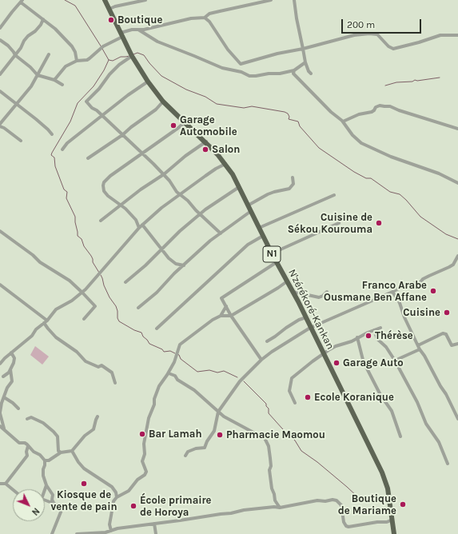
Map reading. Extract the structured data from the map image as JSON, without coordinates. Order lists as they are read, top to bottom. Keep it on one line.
{"streets":{"highway":["N1","N'zérékoré-Kankan"]},"places":["Boutique","Garage Automobile","Salon","Cuisine de Sékou Kourouma","Franco Arabe Ousmane Ben Affane","Cuisine","Thérèse","Garage Auto","Ecole Koranique","Bar Lamah","Pharmacie Maomou","Kiosque de vente de pain","Boutique de Mariame","École primaire de Horoya"],"scale_bar":"200 m","north":"bottom right"}
